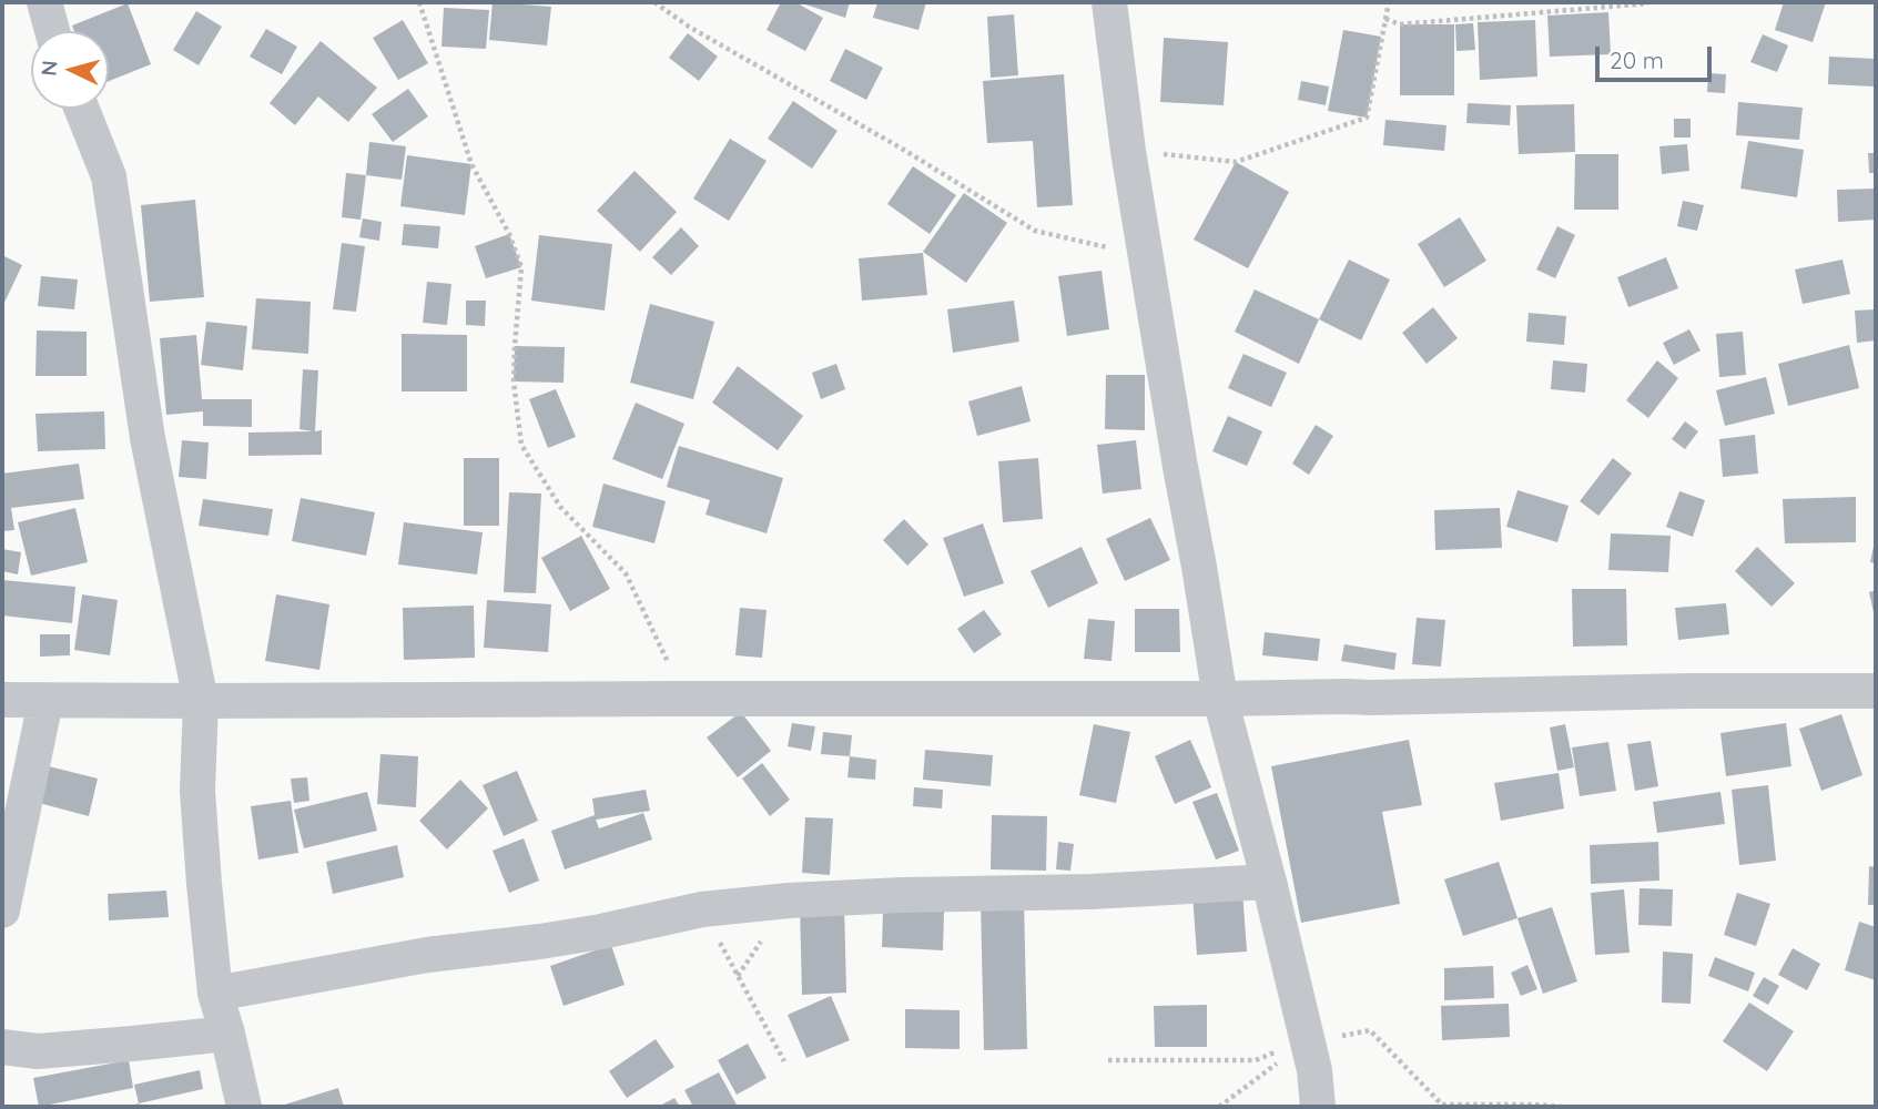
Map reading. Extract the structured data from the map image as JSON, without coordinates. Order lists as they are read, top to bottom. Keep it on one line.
{"scale_bar":"20 m","north":"left"}
